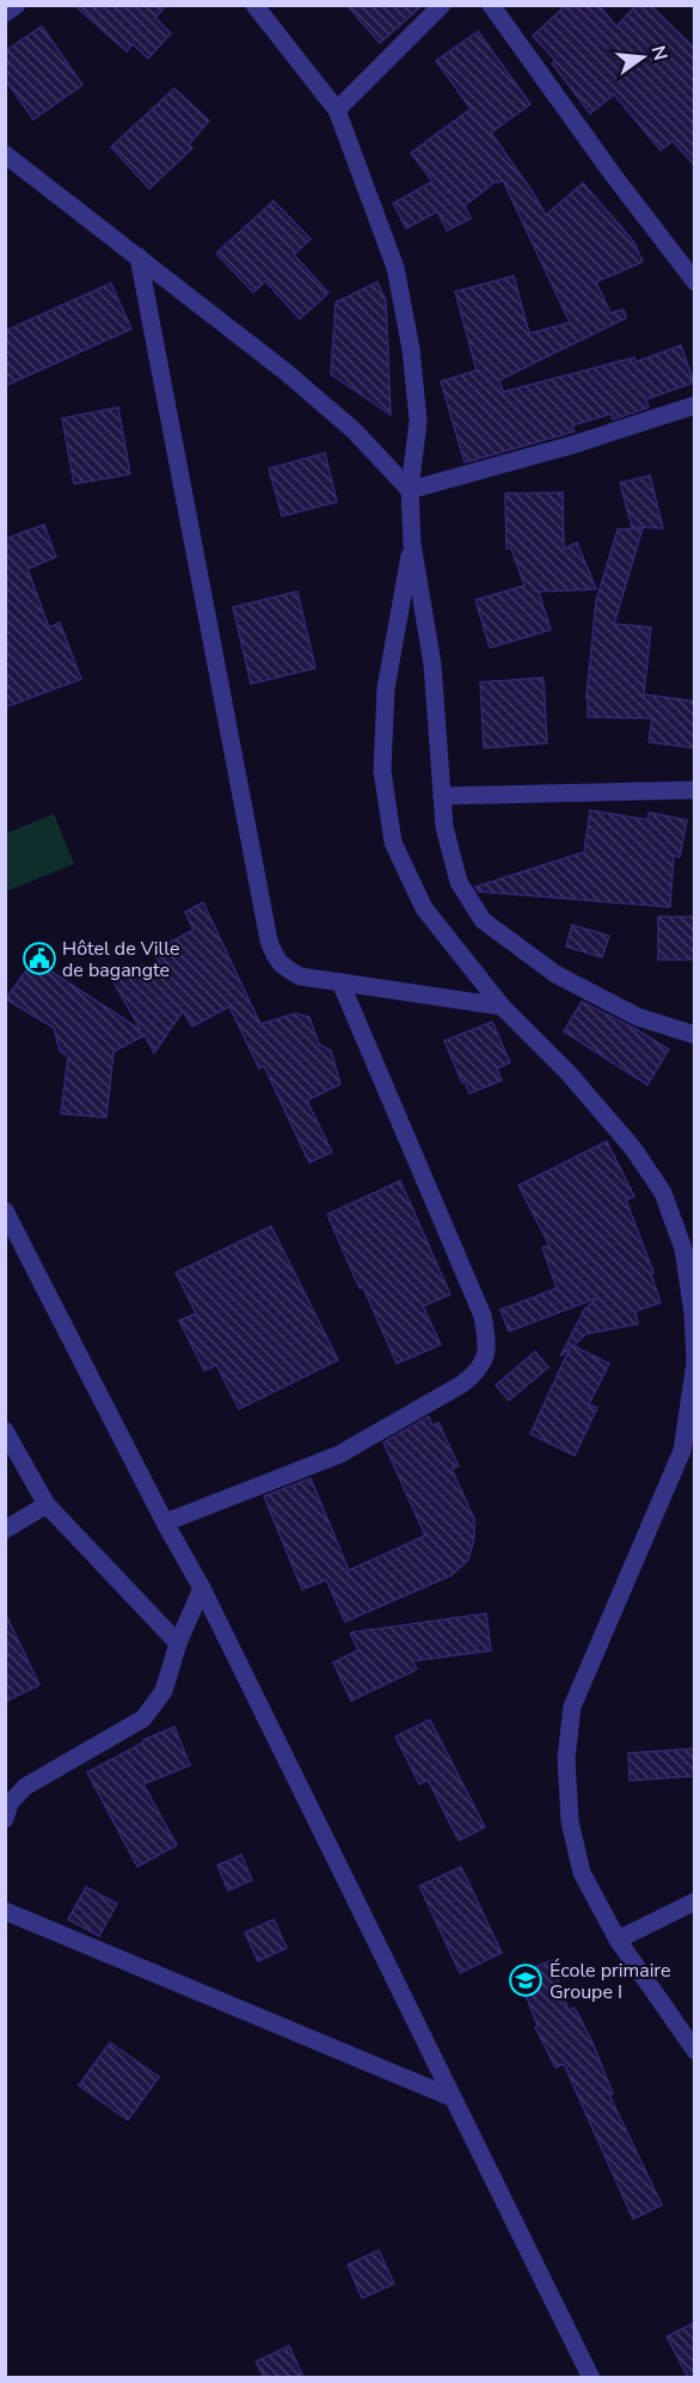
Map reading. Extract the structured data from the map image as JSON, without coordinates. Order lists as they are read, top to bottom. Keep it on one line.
{"places":{"public building":["Hôtel de Ville de bagangte"],"school or university":["École primaire Groupe I"]},"north":"right"}
